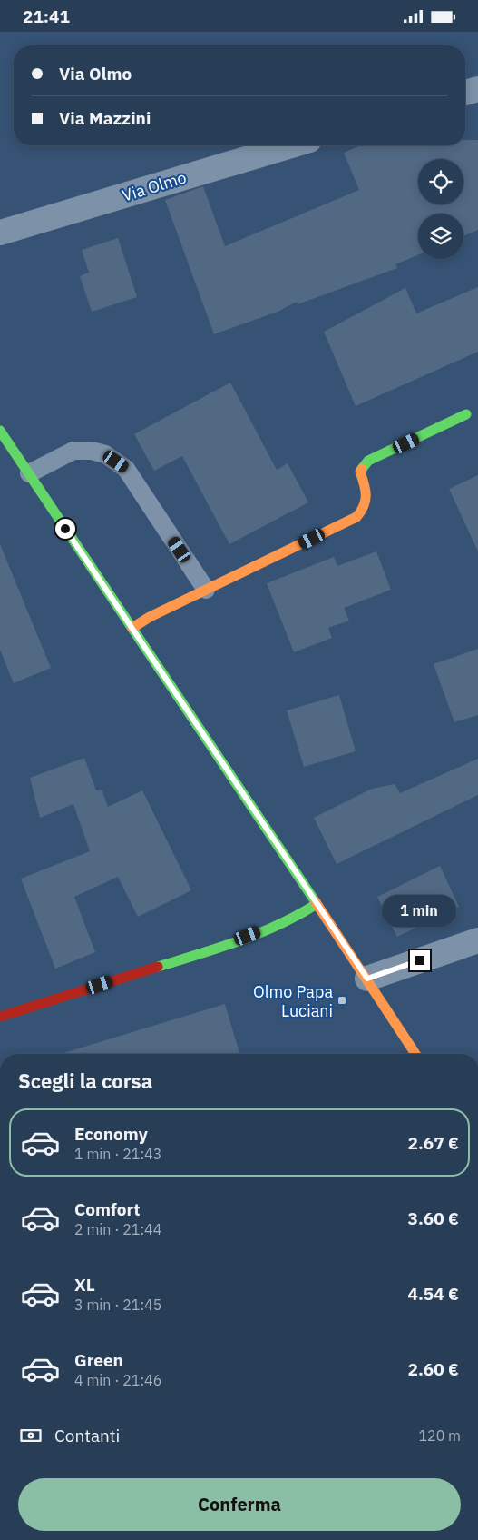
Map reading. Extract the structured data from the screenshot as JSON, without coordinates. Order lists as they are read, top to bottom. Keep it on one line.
{"streets":{"street":["Via Olmo"]},"places":{"transit":["Olmo Papa Luciani"]},"page":{"status":"21:41","banner":["Via Olmo","Via Mazzini"],"bubble":"1 min","heading":"Scegli la corsa","list":[{"name":"Economy","note":"1 min · 21:43","value":"2.67 €"},{"name":"Comfort","note":"2 min · 21:44","value":"3.60 €"},{"name":"XL","note":"3 min · 21:45","value":"4.54 €"},{"name":"Green","note":"4 min · 21:46","value":"2.60 €"}],"pay":["Contanti","120 m"],"buttons":"Conferma"}}
